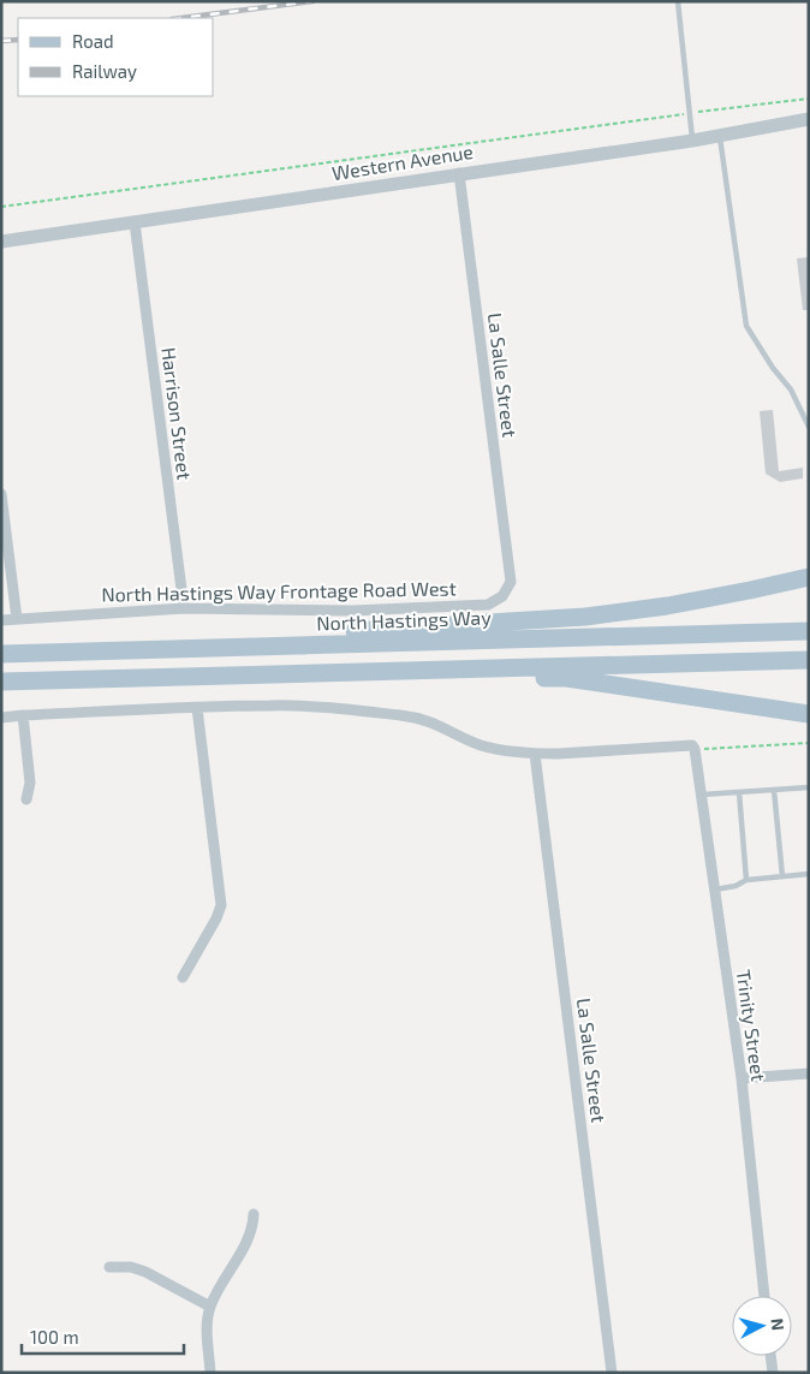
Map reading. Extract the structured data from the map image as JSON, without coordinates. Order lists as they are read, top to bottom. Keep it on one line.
{"streets":{"main road":["North Hastings Way"],"street":["Western Avenue","La Salle Street","Harrison Street","North Hastings Way Frontage Road West","Trinity Street"]},"crossings":[["Western Avenue","La Salle Street"],["Western Avenue","Harrison Street"],["La Salle Street","North Hastings Way Frontage Road West"],["Harrison Street","North Hastings Way Frontage Road West"]],"legend":["Road","Railway"],"scale_bar":"100 m","north":"right"}
